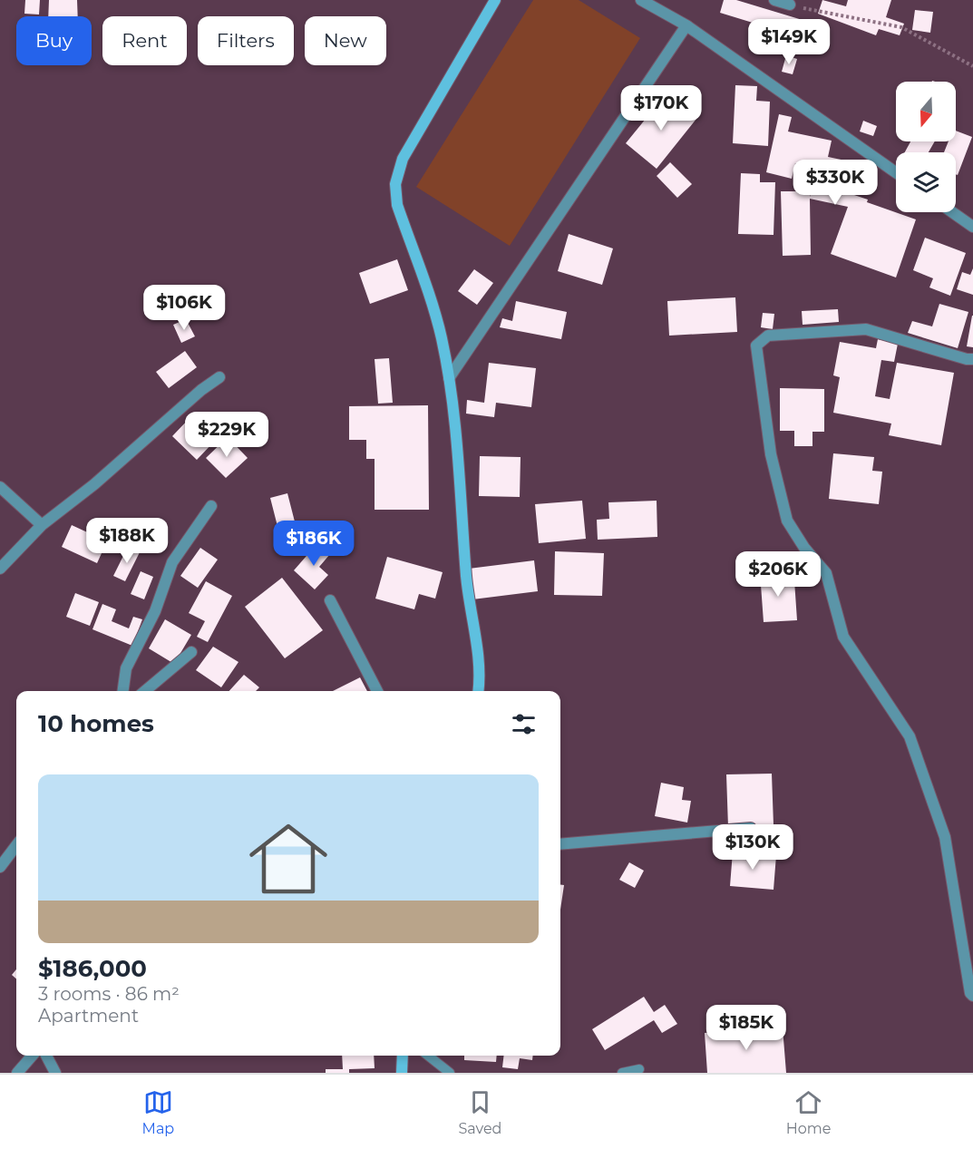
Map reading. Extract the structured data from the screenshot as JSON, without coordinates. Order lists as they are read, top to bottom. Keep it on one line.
{"north":"bottom","page":{"chip":["Buy","Rent","Filters","New"],"price":["$149K","$170K","$330K","$106K","$229K","$188K","$186K","$206K","$130K","$185K"],"heading":"10 homes","list":[{"name":"$186,000","note":"3 rooms · 86 m² · Apartment"}],"tabs":["Map","Saved","Home"]}}
